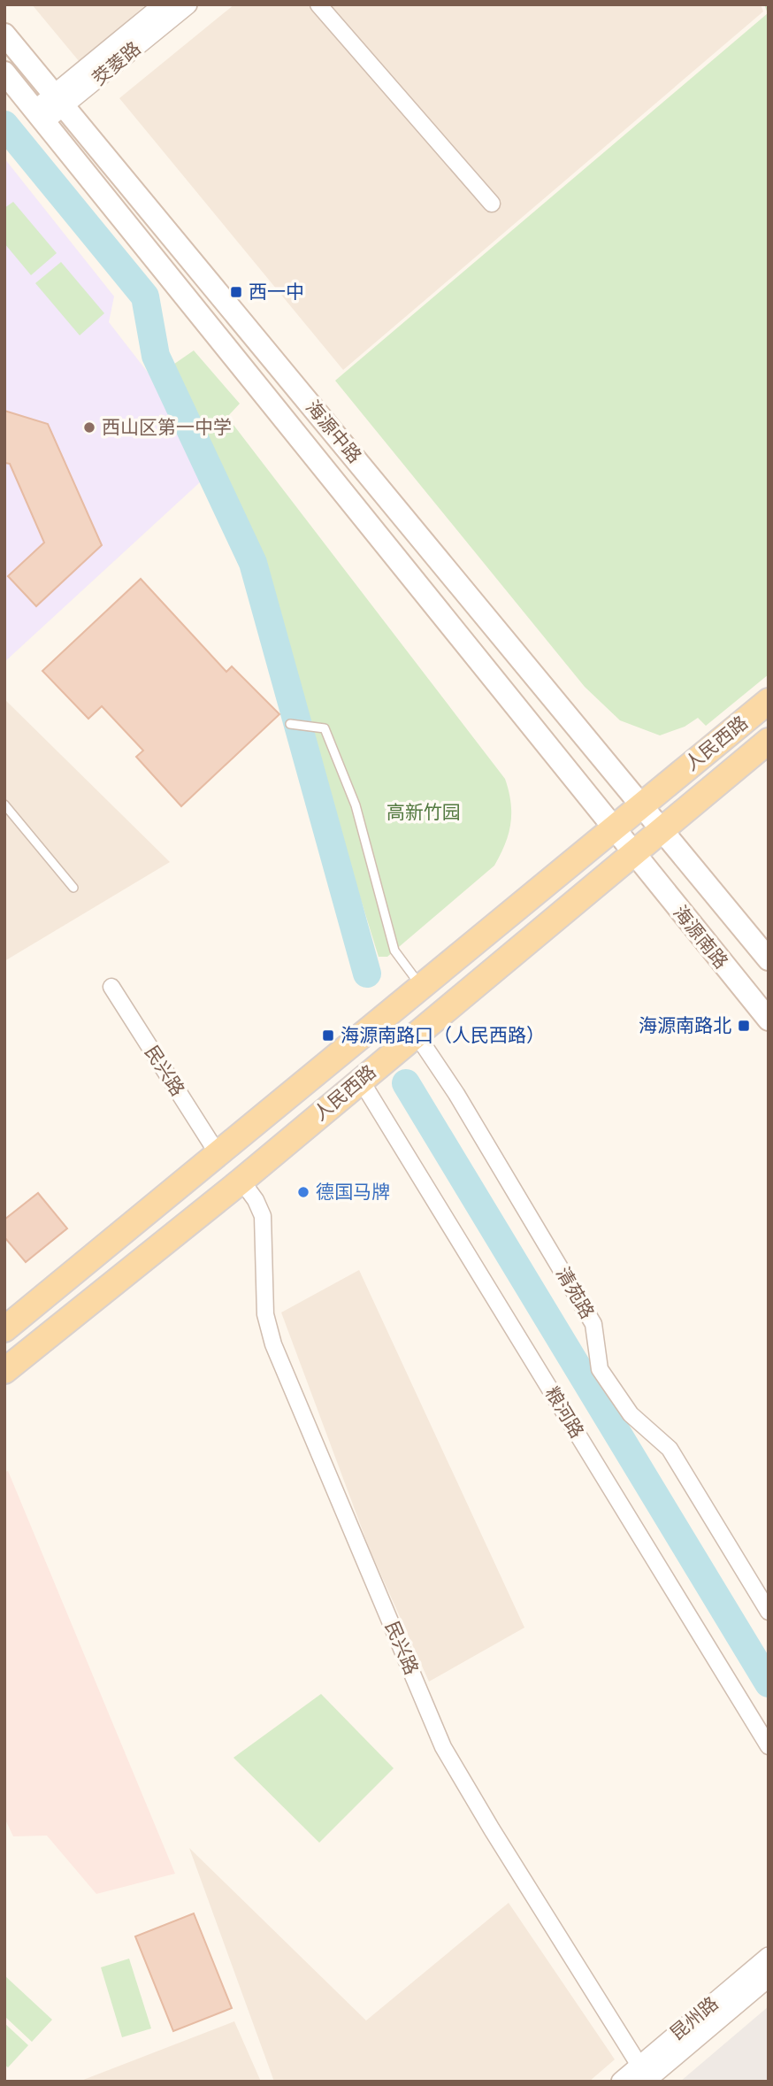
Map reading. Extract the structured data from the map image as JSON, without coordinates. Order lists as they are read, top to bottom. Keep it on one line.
{"streets":{"main road":["海源中路","人民西路","海源南路"],"street":["茭菱路","民兴路","清苑路","粮河路","昆州路"]},"crossings":[["茭菱路","海源中路"],["海源中路","人民西路"],["海源中路","海源南路"],["人民西路","海源南路"],["人民西路","民兴路"],["人民西路","清苑路"],["人民西路","粮河路"],["民兴路","昆州路"]],"parks":["高新竹园"],"places":{"transit":["西一中","海源南路北","海源南路口（人民西路）"],"other":["西山区第一中学","德国马牌"]}}
